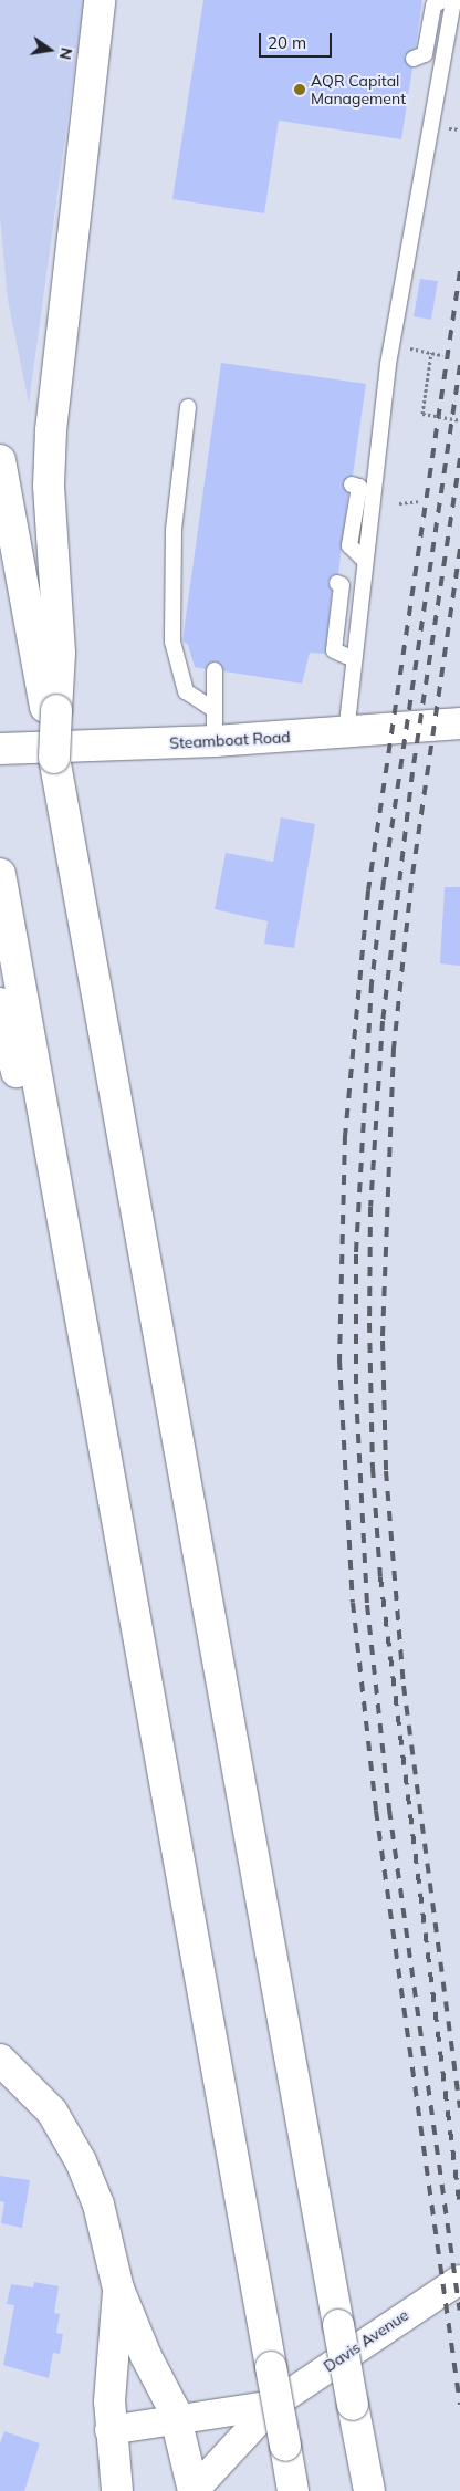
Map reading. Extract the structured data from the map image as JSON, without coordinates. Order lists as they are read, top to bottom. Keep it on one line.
{"streets":{"main road":["Steamboat Road","Davis Avenue"]},"places":["AQR Capital Management"],"scale_bar":"20 m","north":"right"}
